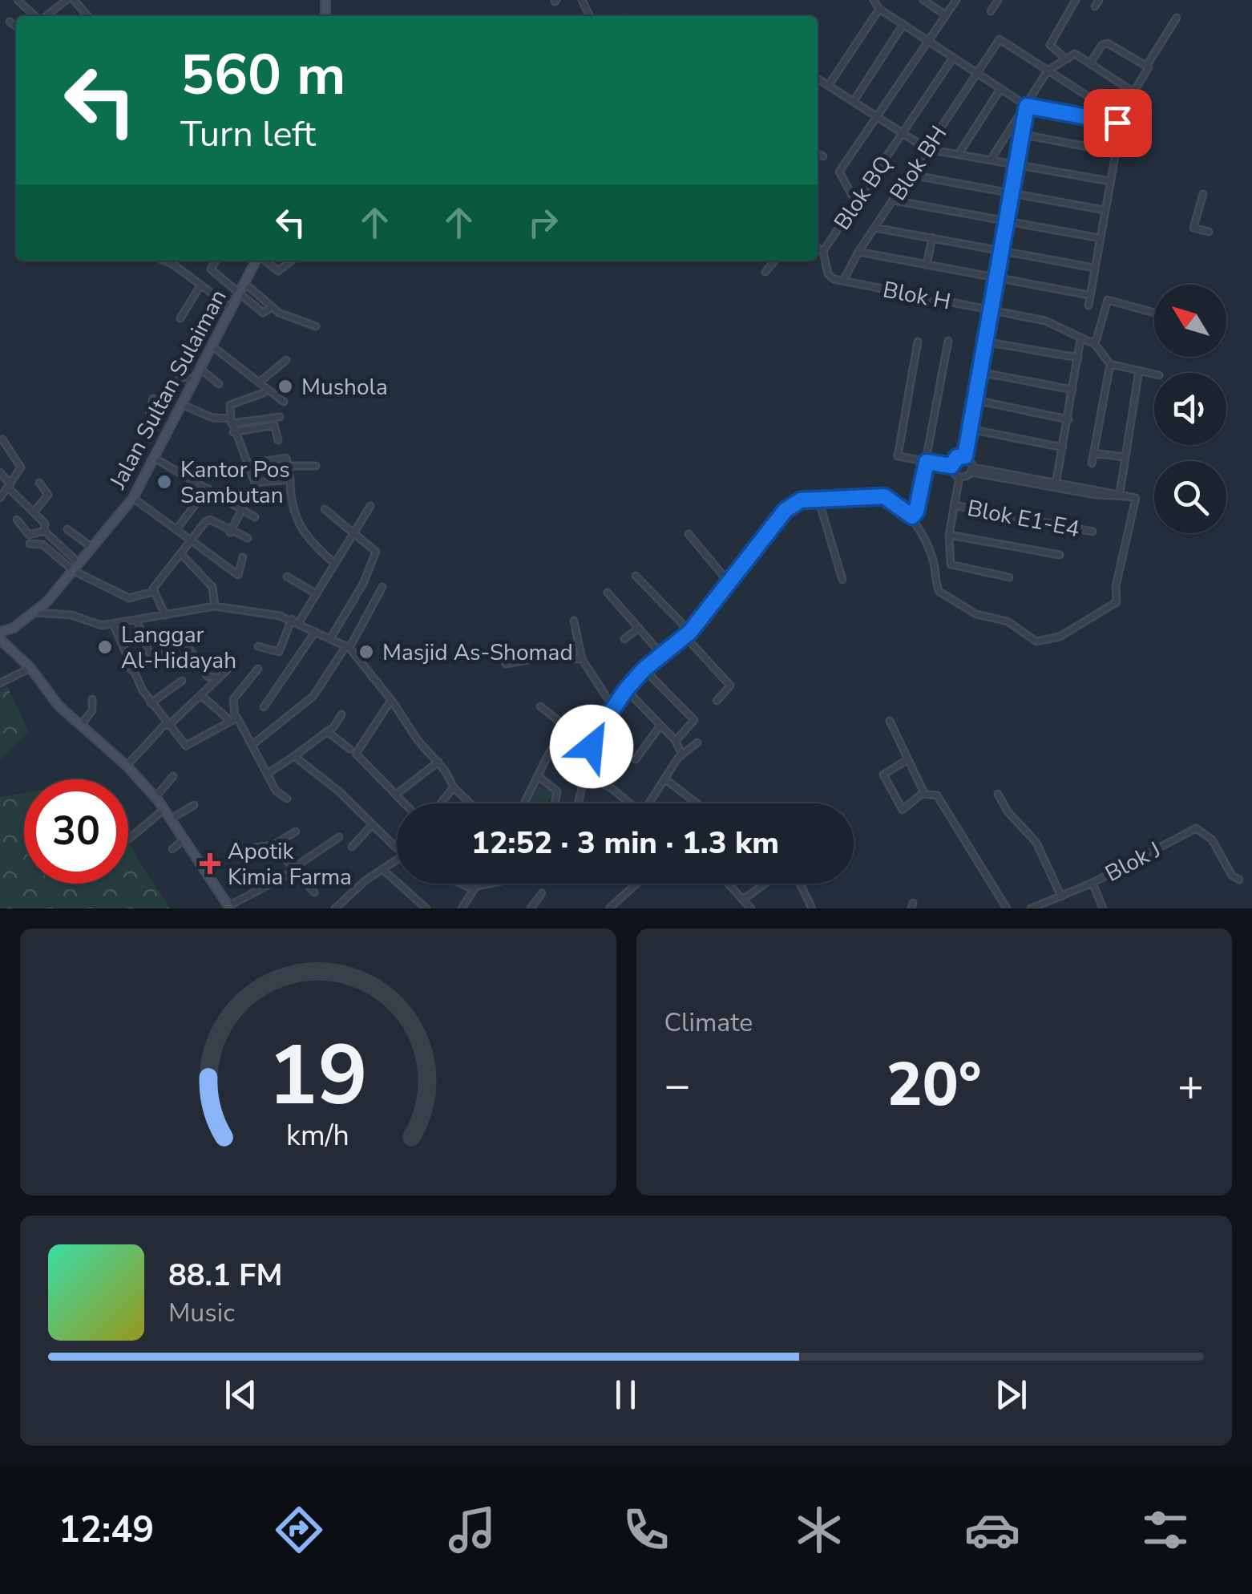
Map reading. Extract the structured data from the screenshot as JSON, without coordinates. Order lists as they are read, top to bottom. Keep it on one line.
{"streets":{"main road":["Jalan Sultan Sulaiman"],"street":["Blok BH","Blok BQ","Blok H","Blok E1-E4","Blok J"]},"crossings":[["Blok BH","Blok H"]],"places":{"other":["Mushola","Kantor Pos Sambutan","Langgar Al-Hidayah","Masjid As-Shomad"],"health":["Apotik Kimia Farma"]},"north":"top left","page":{"turn":["560 m","Turn left"],"limit":"30","trip":"12:52 · 3 min · 1.3 km","tile":"Climate","heat":["−","20°","+"],"song":["88.1 FM","Music"],"tabs":"12:49","gauge":["19","km/h"]}}
